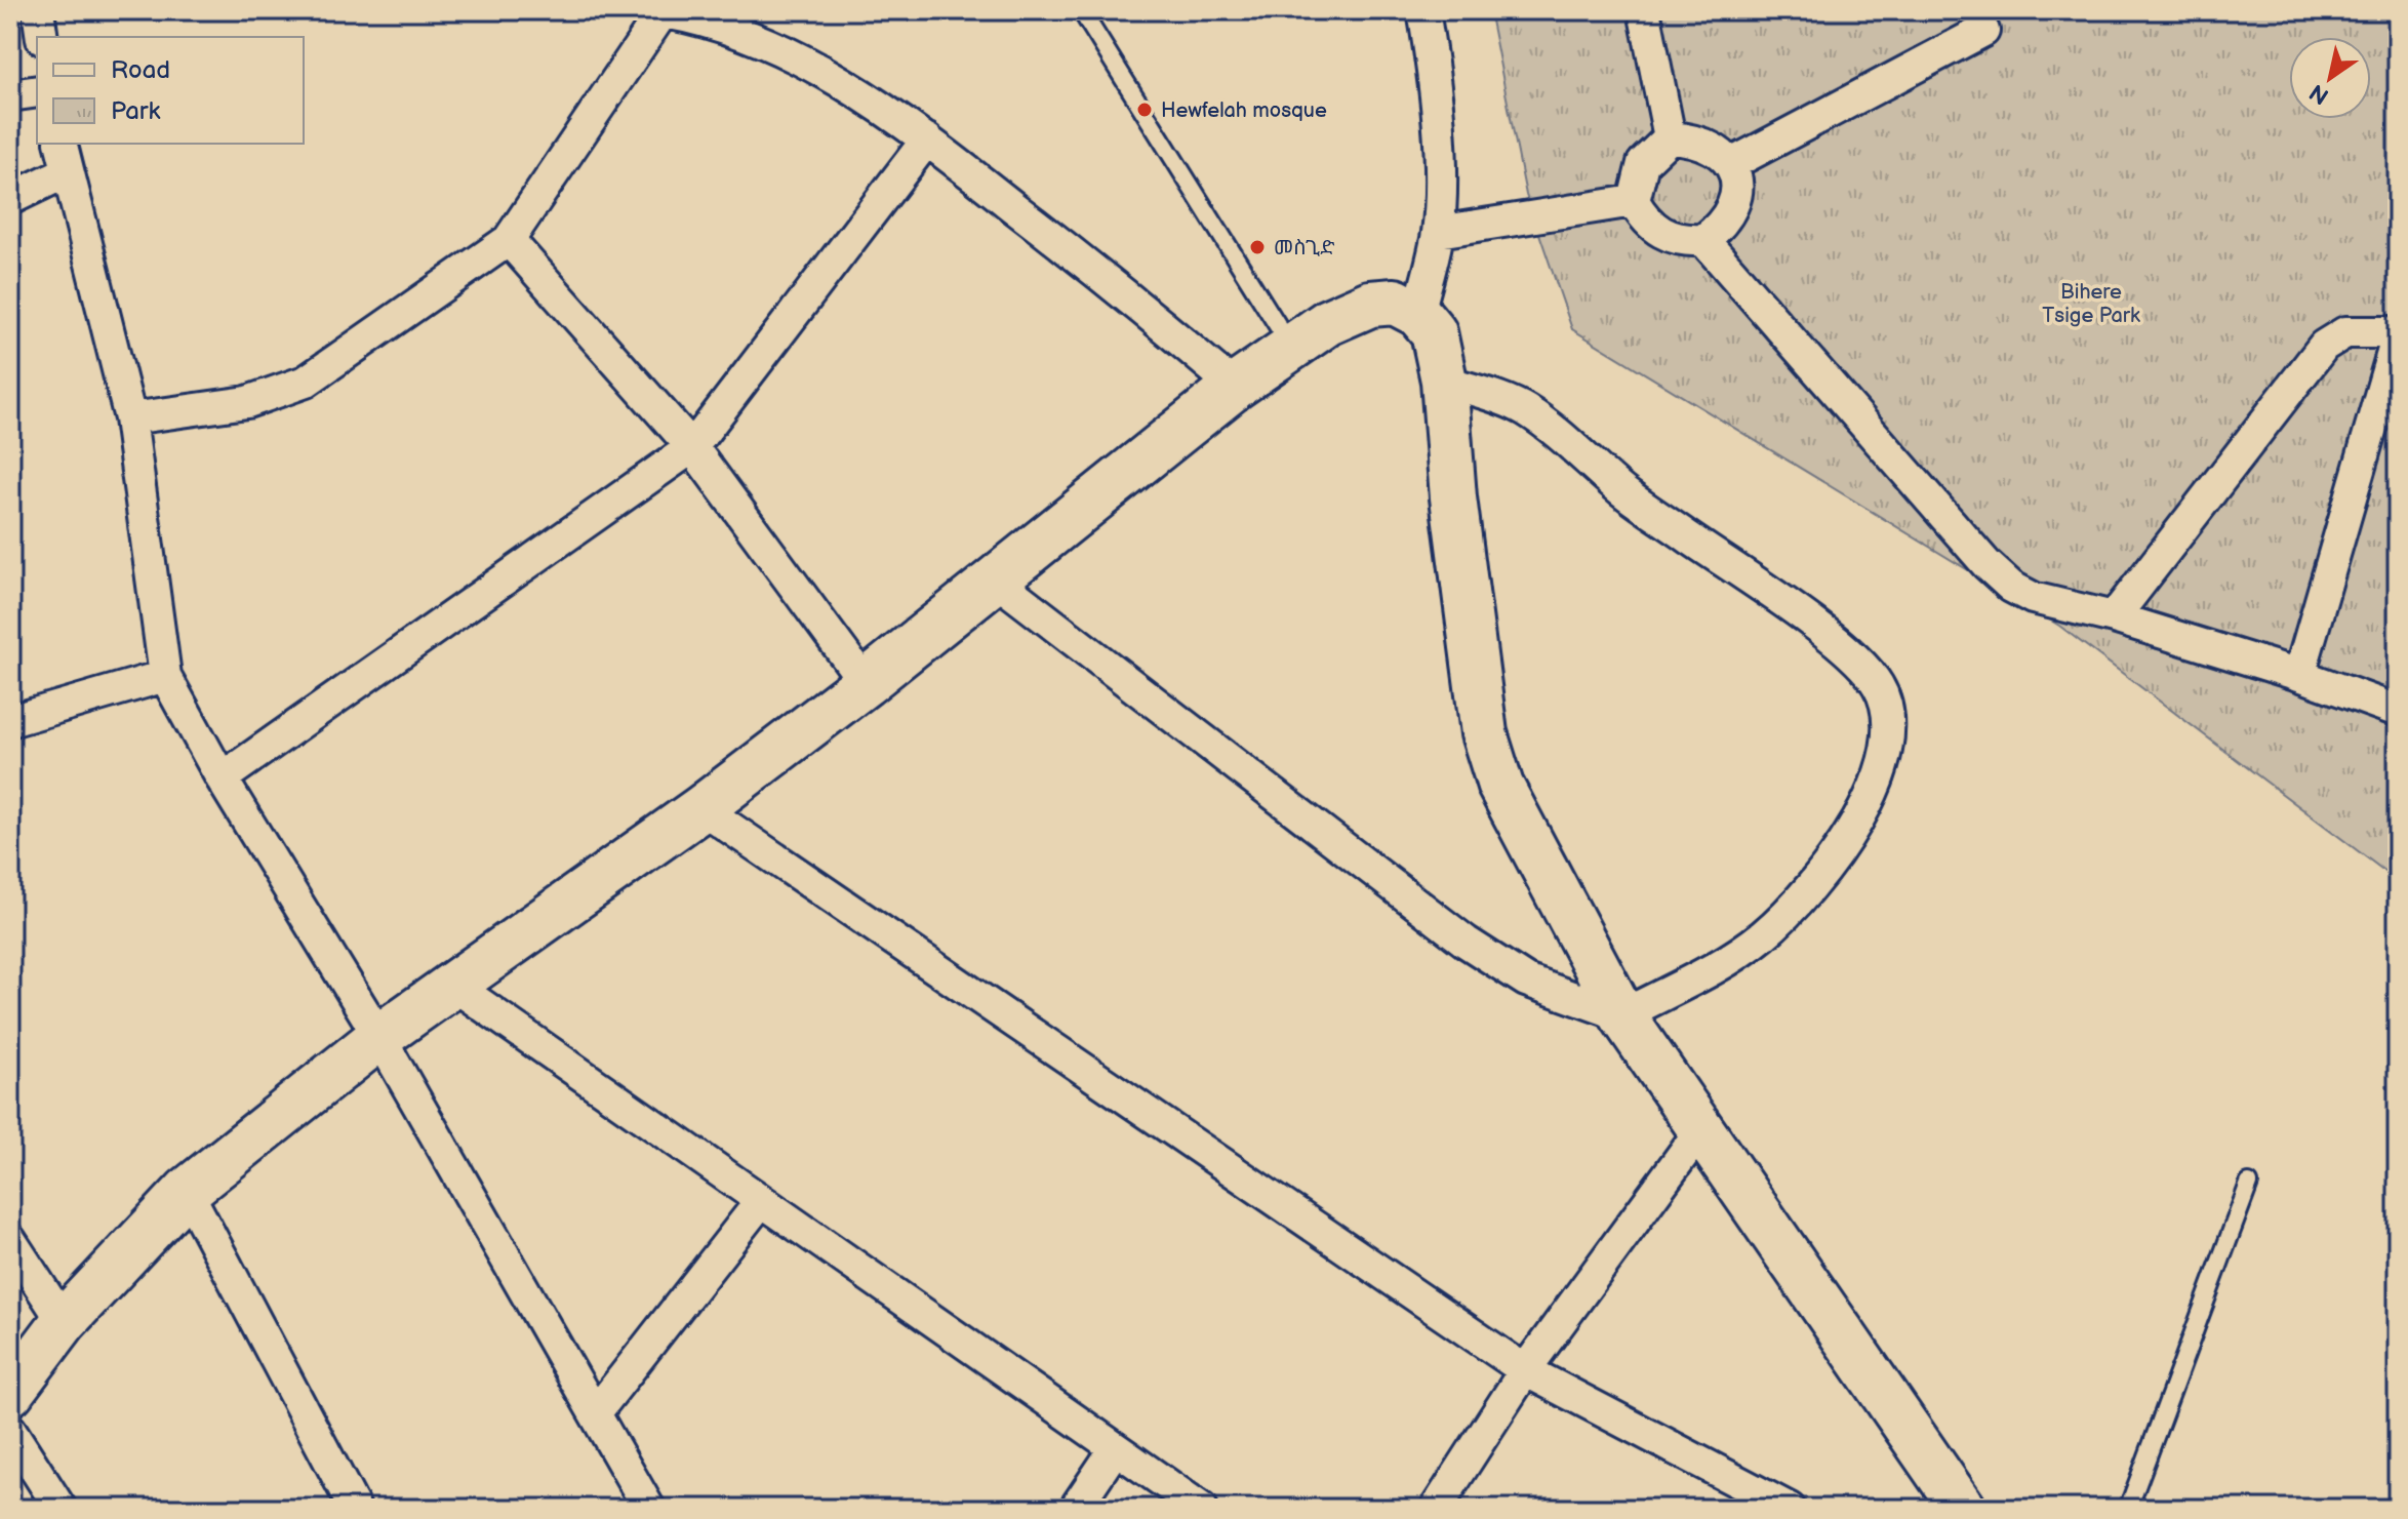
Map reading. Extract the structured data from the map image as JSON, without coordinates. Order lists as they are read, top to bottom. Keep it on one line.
{"parks":["Bihere Tsige Park"],"places":["Hewfelah mosque","መስጊድ"],"legend":["Road","Park"],"north":"bottom left"}
